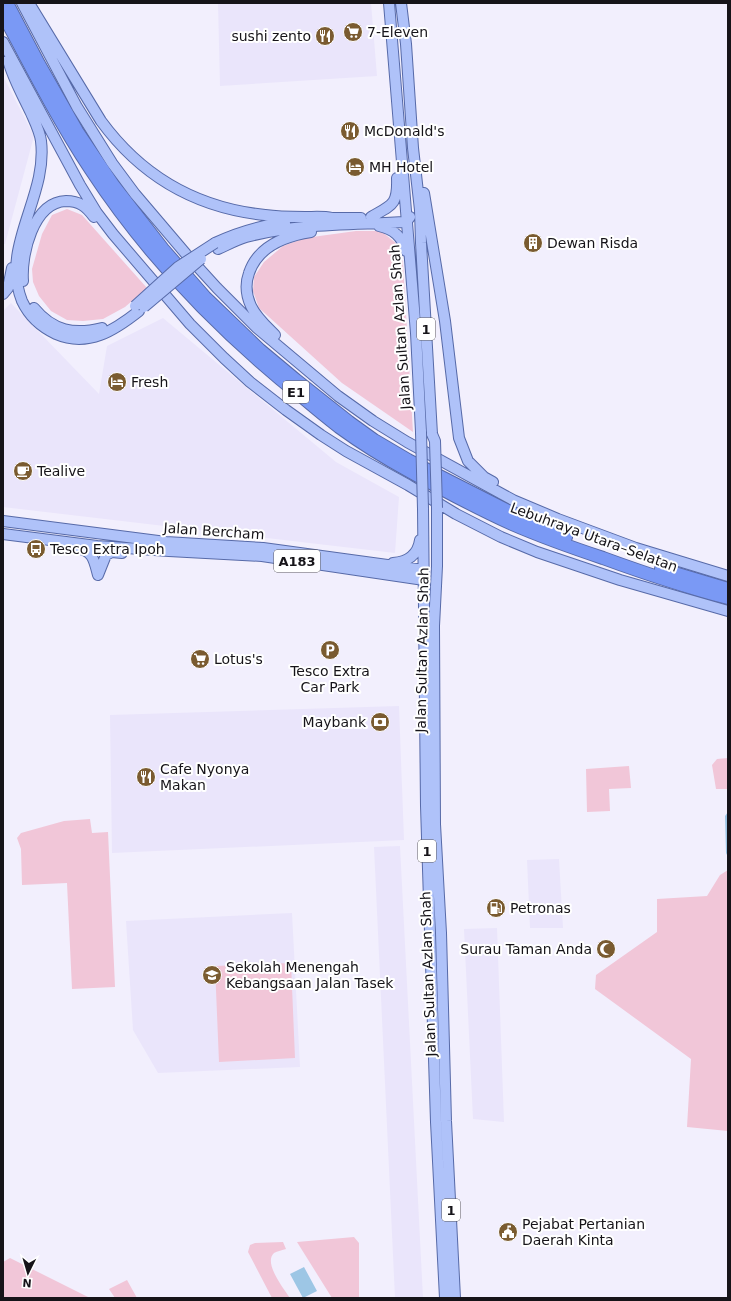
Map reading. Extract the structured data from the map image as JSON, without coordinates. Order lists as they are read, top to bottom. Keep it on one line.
{"streets":{"highway":["E1","Lebuhraya Utara–Selatan"],"main road":["Jalan Sultan Azlan Shah","1","Jalan Bercham","A183"]},"crossings":[["Jalan Sultan Azlan Shah","Jalan Bercham"]],"places":{"supermarket":["7-Eleven","Lotus's"],"restaurant":["sushi zento","McDonald's","Cafe Nyonya Makan"],"hotel":["MH Hotel","Fresh"],"building":["Dewan Risda"],"cafe":["Tealive"],"bus stop":["Tesco Extra Ipoh"],"parking":["Tesco Extra Car Park"],"bank":["Maybank"],"fuel station":["Petronas"],"mosque":["Surau Taman Anda"],"school or university":["Sekolah Menengah Kebangsaan Jalan Tasek"],"public building":["Pejabat Pertanian Daerah Kinta"]},"north":"bottom"}
